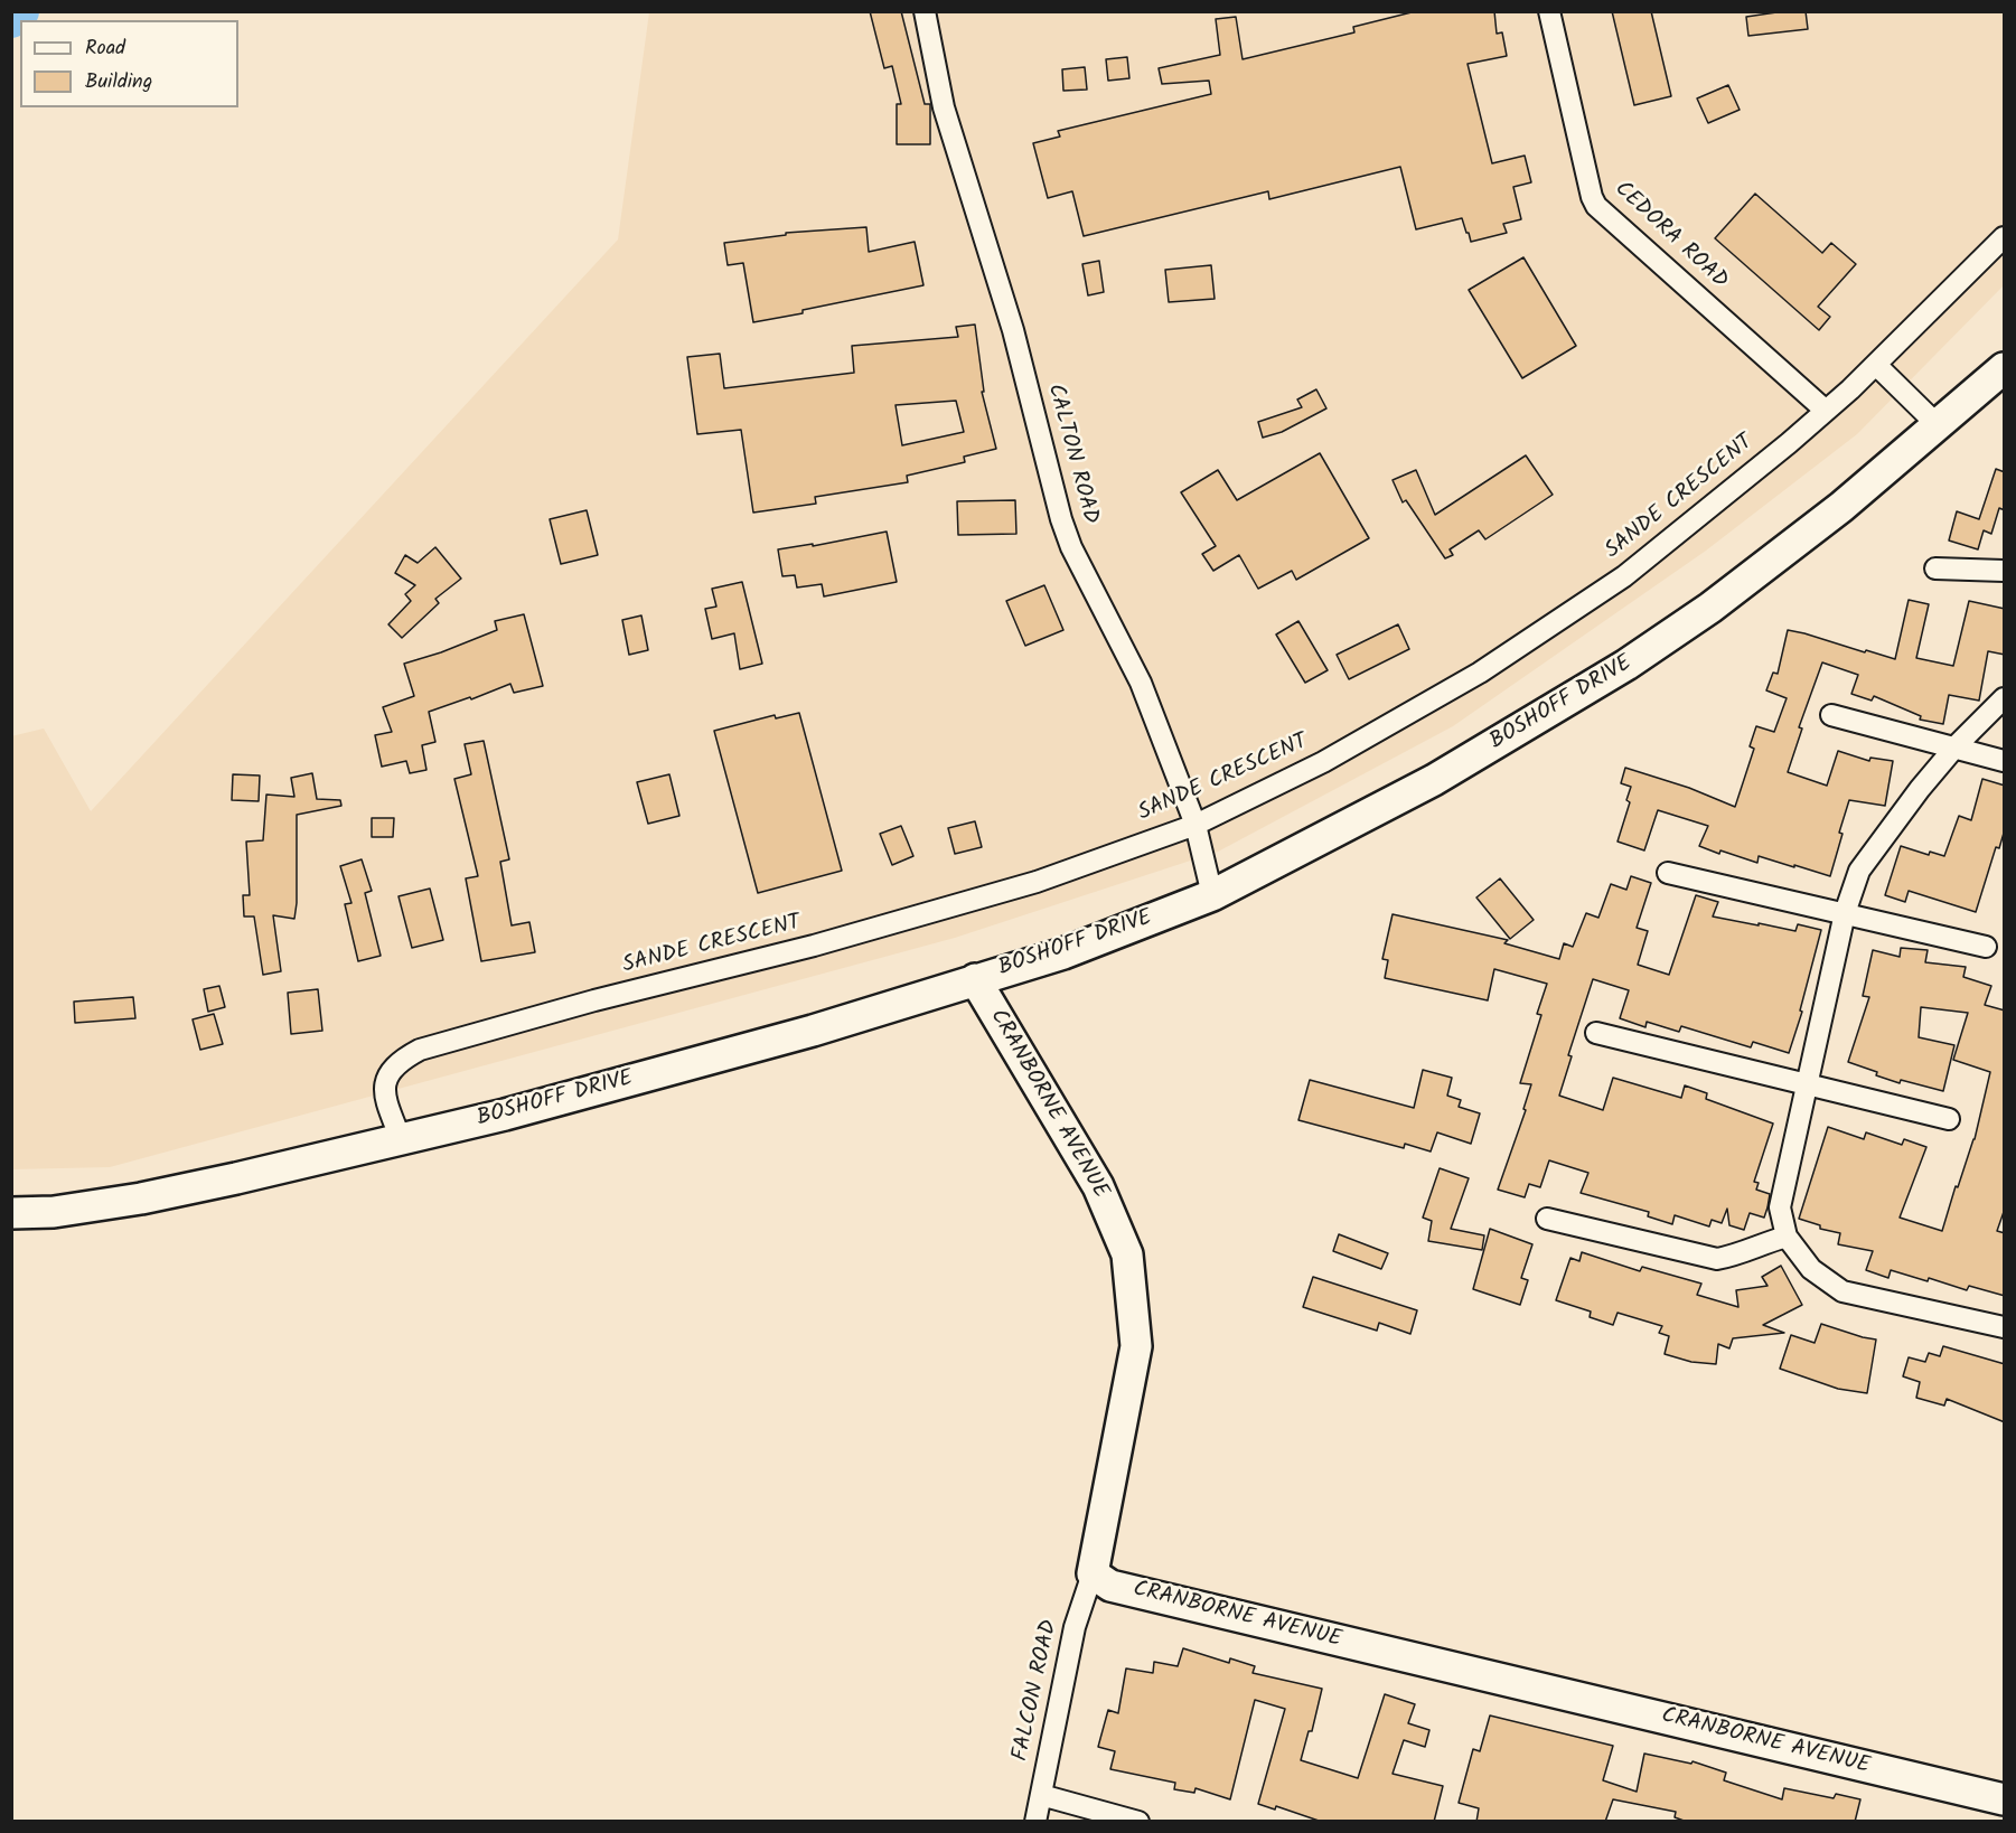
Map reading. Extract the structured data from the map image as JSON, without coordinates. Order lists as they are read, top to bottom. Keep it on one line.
{"streets":{"main road":["BOSHOFF DRIVE","CRANBORNE AVENUE"],"street":["CEDORA ROAD","CALTON ROAD","SANDE CRESCENT","FALCON ROAD"]},"crossings":[["CEDORA ROAD","SANDE CRESCENT"],["CALTON ROAD","SANDE CRESCENT"],["CALTON ROAD","BOSHOFF DRIVE"],["SANDE CRESCENT","BOSHOFF DRIVE"],["BOSHOFF DRIVE","CRANBORNE AVENUE"],["CRANBORNE AVENUE","FALCON ROAD"]],"legend":["Road","Building"]}
